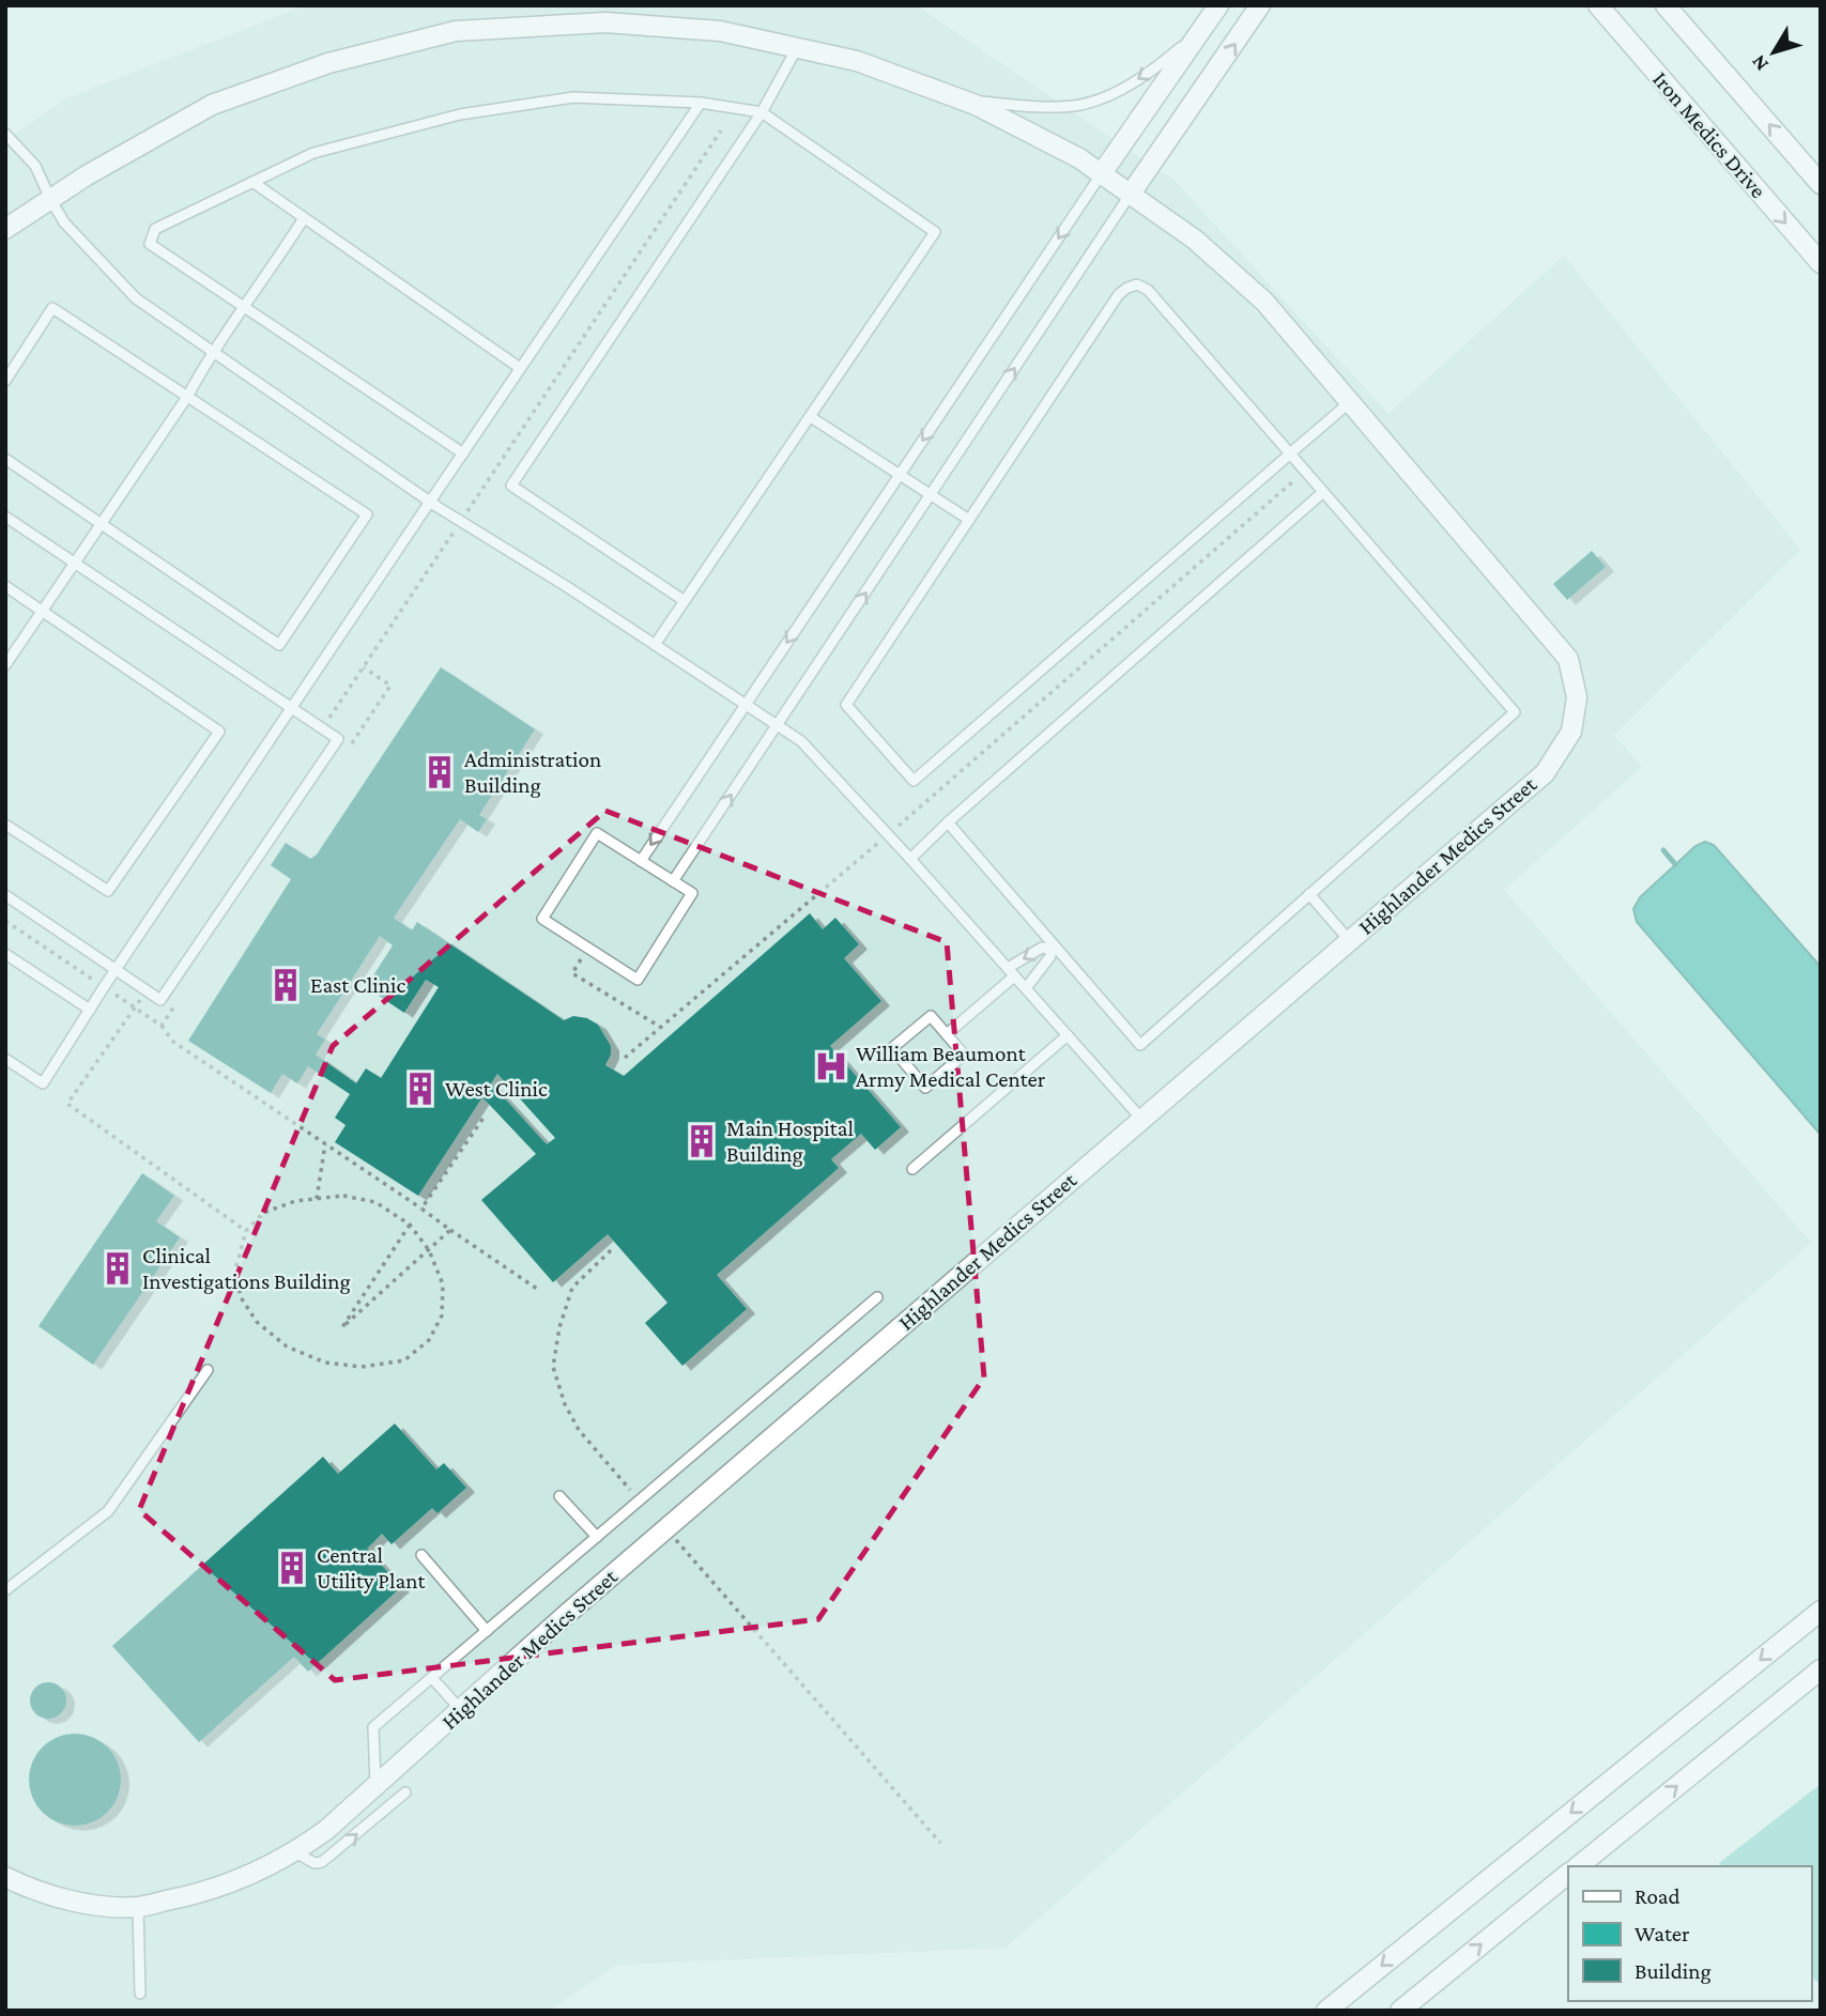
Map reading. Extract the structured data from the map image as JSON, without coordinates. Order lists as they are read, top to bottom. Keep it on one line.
{"streets":{"street":["Iron Medics Drive","Highlander Medics Street"]},"places":{"building":["Administration Building","East Clinic","West Clinic","Main Hospital Building","Clinical Investigations Building","Central Utility Plant"],"hospital":["William Beaumont Army Medical Center"]},"legend":["Road","Water","Building"],"north":"bottom left"}
